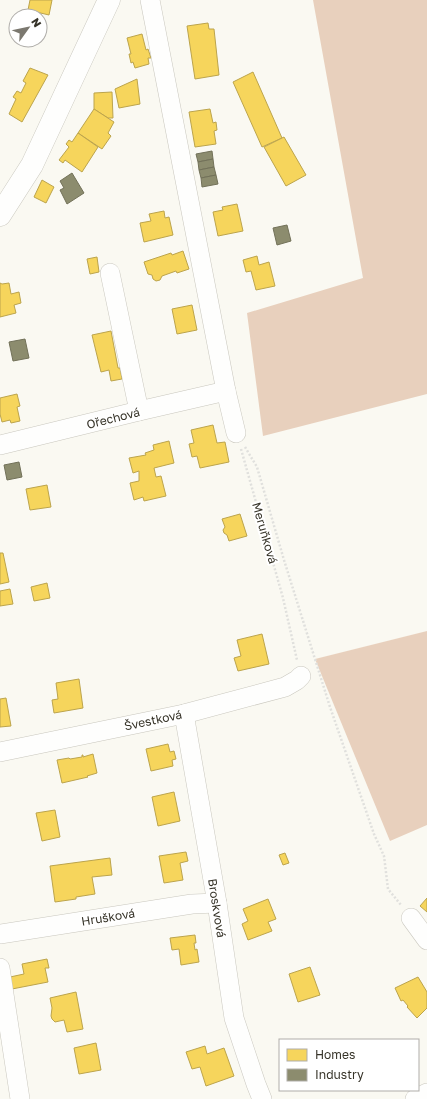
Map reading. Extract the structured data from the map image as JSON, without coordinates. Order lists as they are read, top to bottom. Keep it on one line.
{"streets":{"street":["Ořechová","Švestková","Broskvová","Hrušková"],"path":["Meruňková"]},"crossings":[["Meruňková","Švestková"],["Švestková","Broskvová"],["Broskvová","Hrušková"]],"legend":["Homes","Industry"],"north":"top right"}
